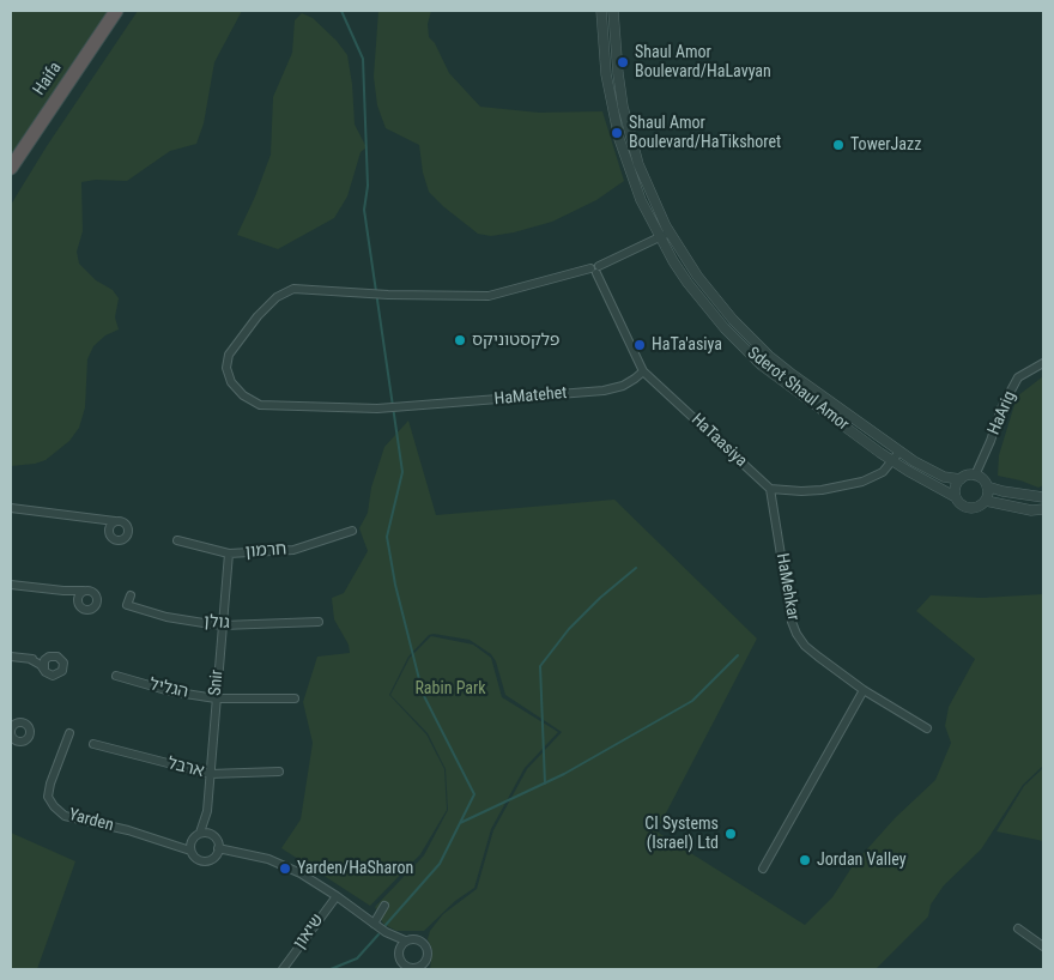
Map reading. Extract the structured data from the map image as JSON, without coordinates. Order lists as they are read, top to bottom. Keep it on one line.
{"streets":{"highway":["Haifa"],"street":["Sderot Shaul Amor","HaMatehet","HaArig","HaTaasiya","חרמון","HaMehkar","גולן","Snir","הגליל","ארבל","Yarden","שיאון"]},"crossings":[["Sderot Shaul Amor","HaMatehet"],["Sderot Shaul Amor","HaArig"],["HaMatehet","HaTaasiya"],["HaTaasiya","HaMehkar"],["חרמון","Snir"],["גולן","Snir"],["Snir","הגליל"],["Snir","ארבל"],["Snir","Yarden"]],"parks":["Rabin Park"],"places":["Shaul Amor Boulevard/HaLavyan","Shaul Amor Boulevard/HaTikshoret","TowerJazz","פלקסטוניקס","HaTa'asiya","CI Systems (Israel) Ltd","Jordan Valley","Yarden/HaSharon"]}
